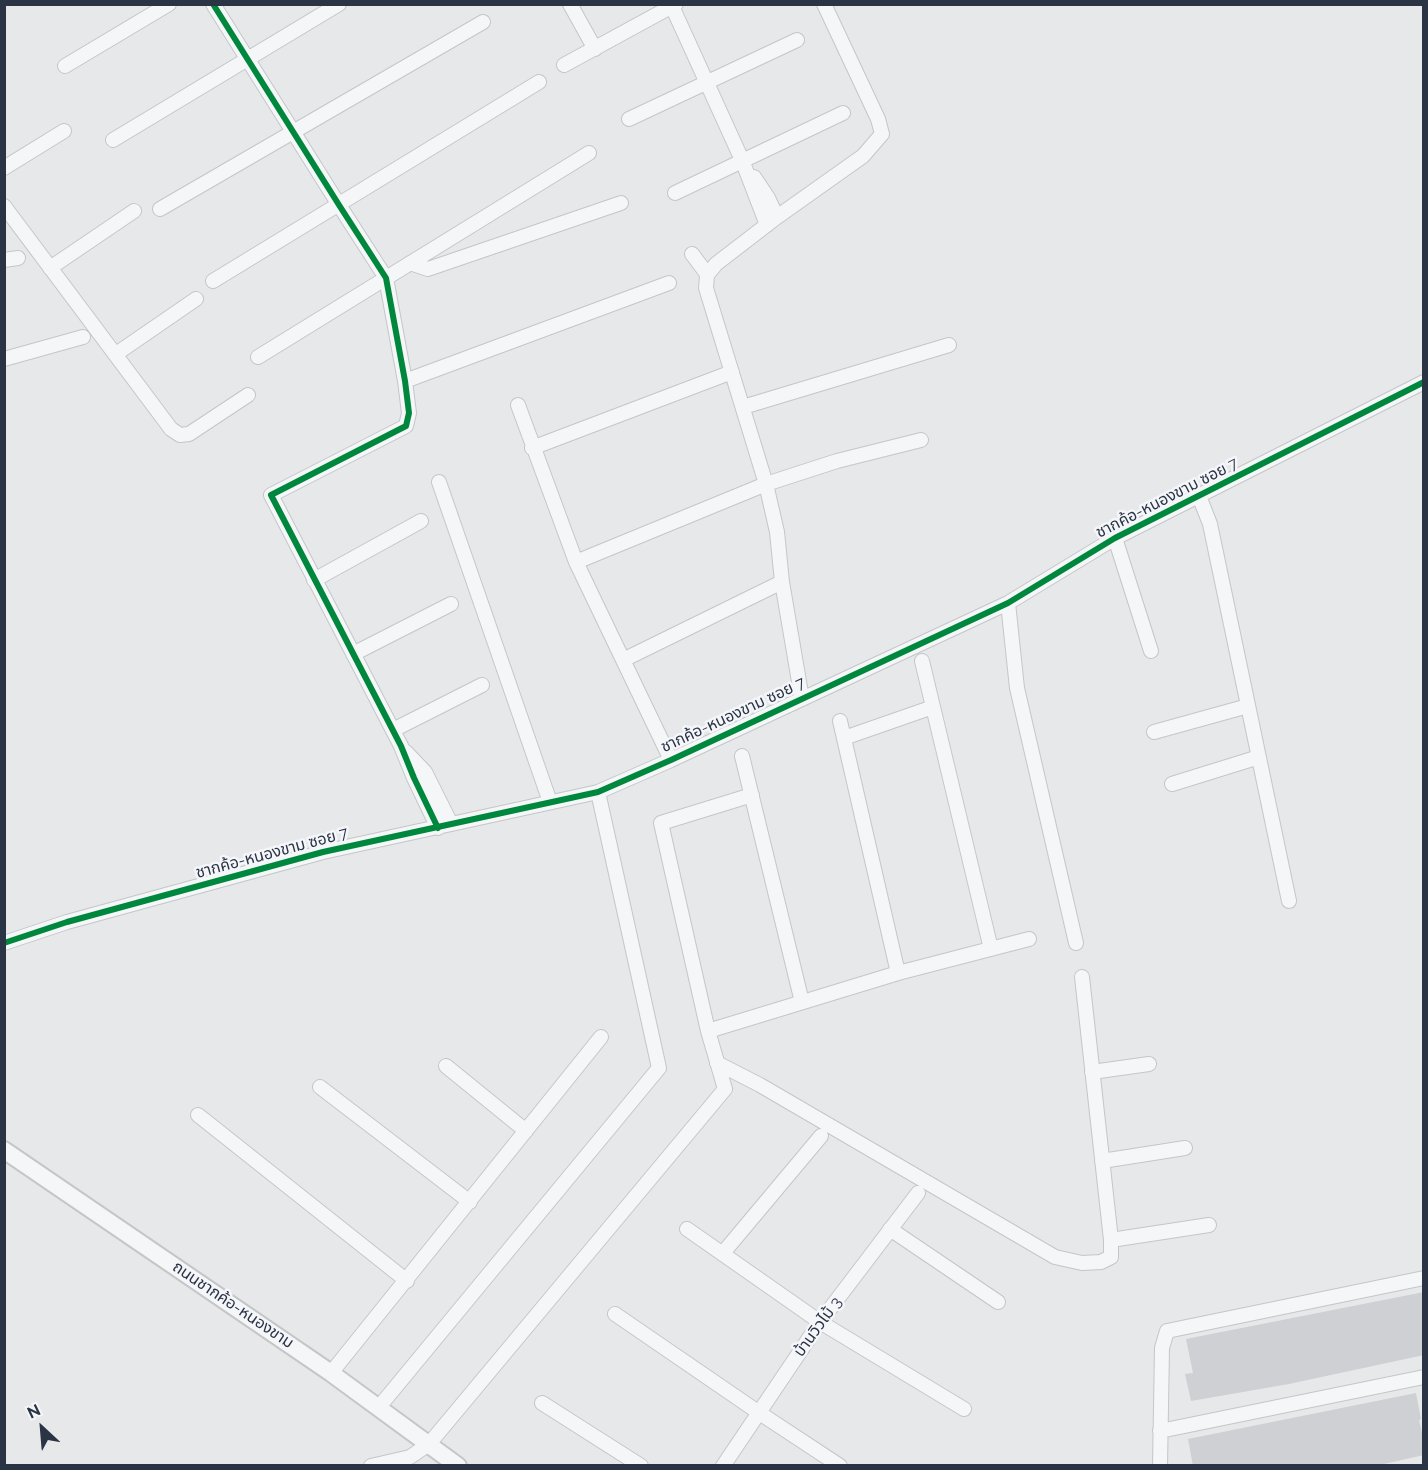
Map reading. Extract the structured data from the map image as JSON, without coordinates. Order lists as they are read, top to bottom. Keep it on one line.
{"streets":{"street":["ชากค้อ-หนองขาม ซอย 7","ถนนชากค้อ-หนองขาม","บ้านวิวไม้ 3"]},"north":"top left"}
